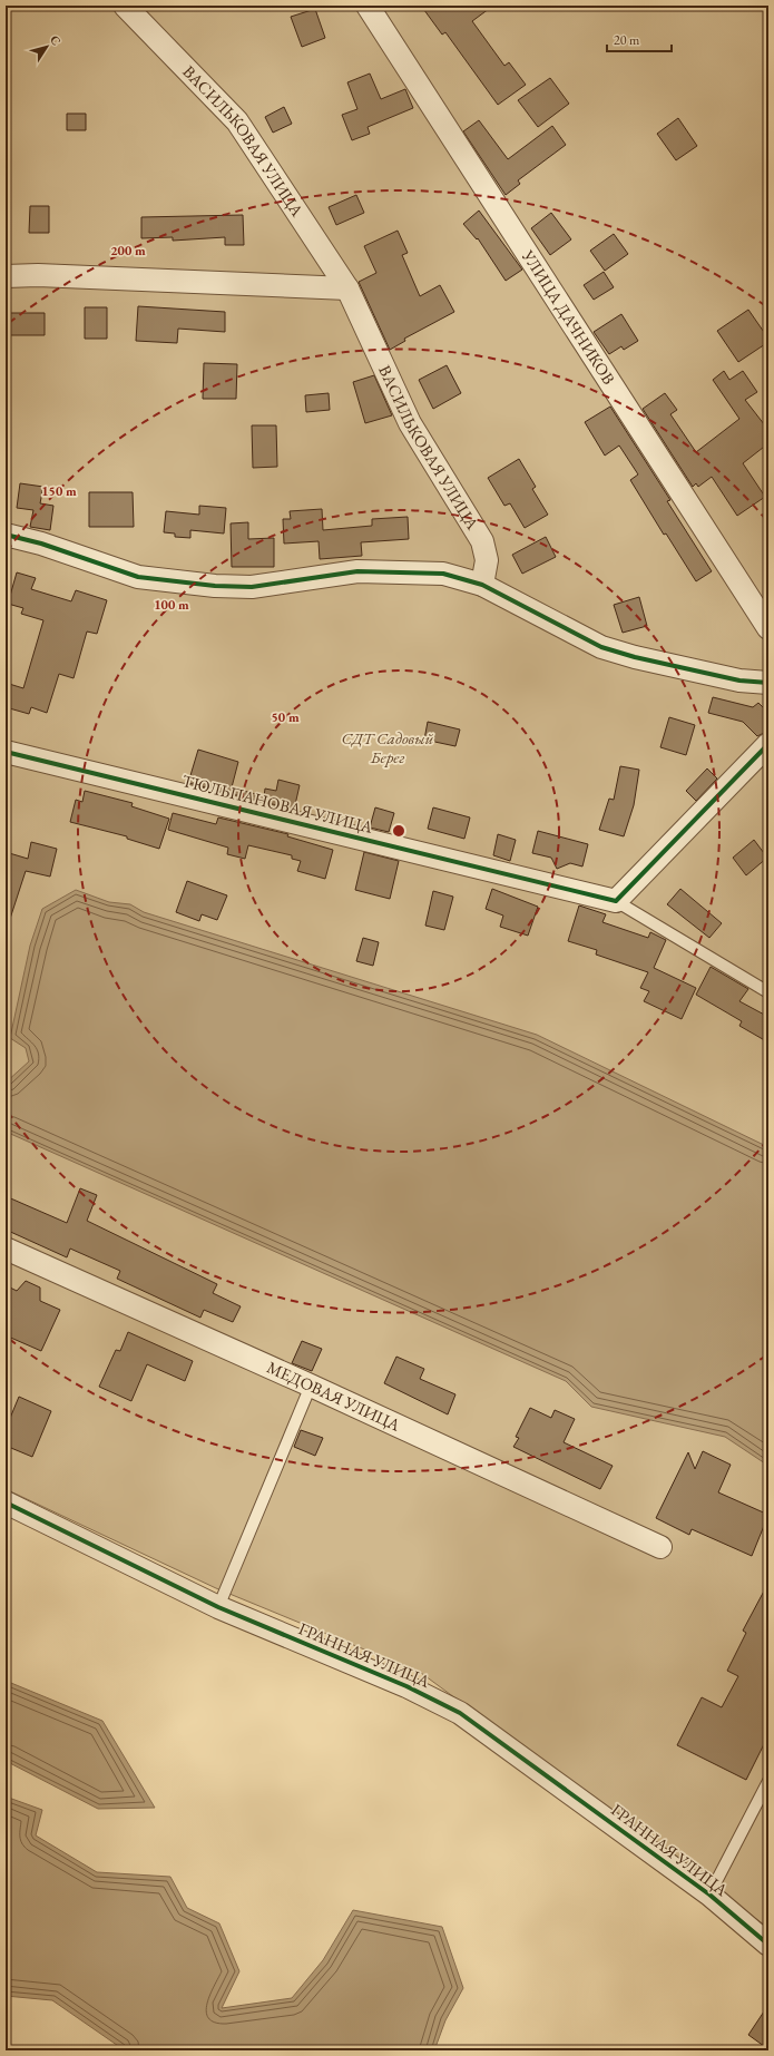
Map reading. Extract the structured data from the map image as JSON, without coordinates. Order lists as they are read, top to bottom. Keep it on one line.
{"streets":{"street":["ВАСИЛЬКОВАЯ УЛИЦА","УЛИЦА ДАЧНИКОВ","ТЮЛЬПАНОВАЯ УЛИЦА","МЕДОВАЯ УЛИЦА","ГРАННАЯ УЛИЦА"]},"parks":["СДТ Садовый Берег"],"scale_bar":"20 m","north":"top right","rings":["200 m","150 m","100 m","50 m"]}
